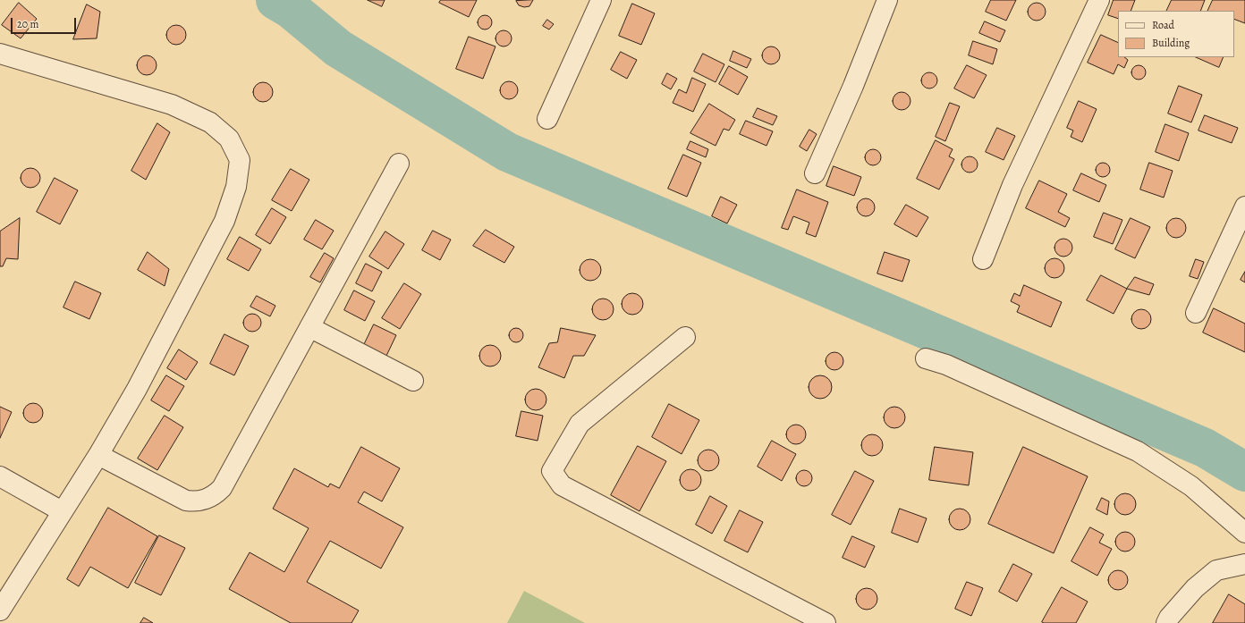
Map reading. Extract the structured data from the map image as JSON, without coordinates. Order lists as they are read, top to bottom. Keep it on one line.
{"legend":["Road","Building"],"scale_bar":"20 m"}
